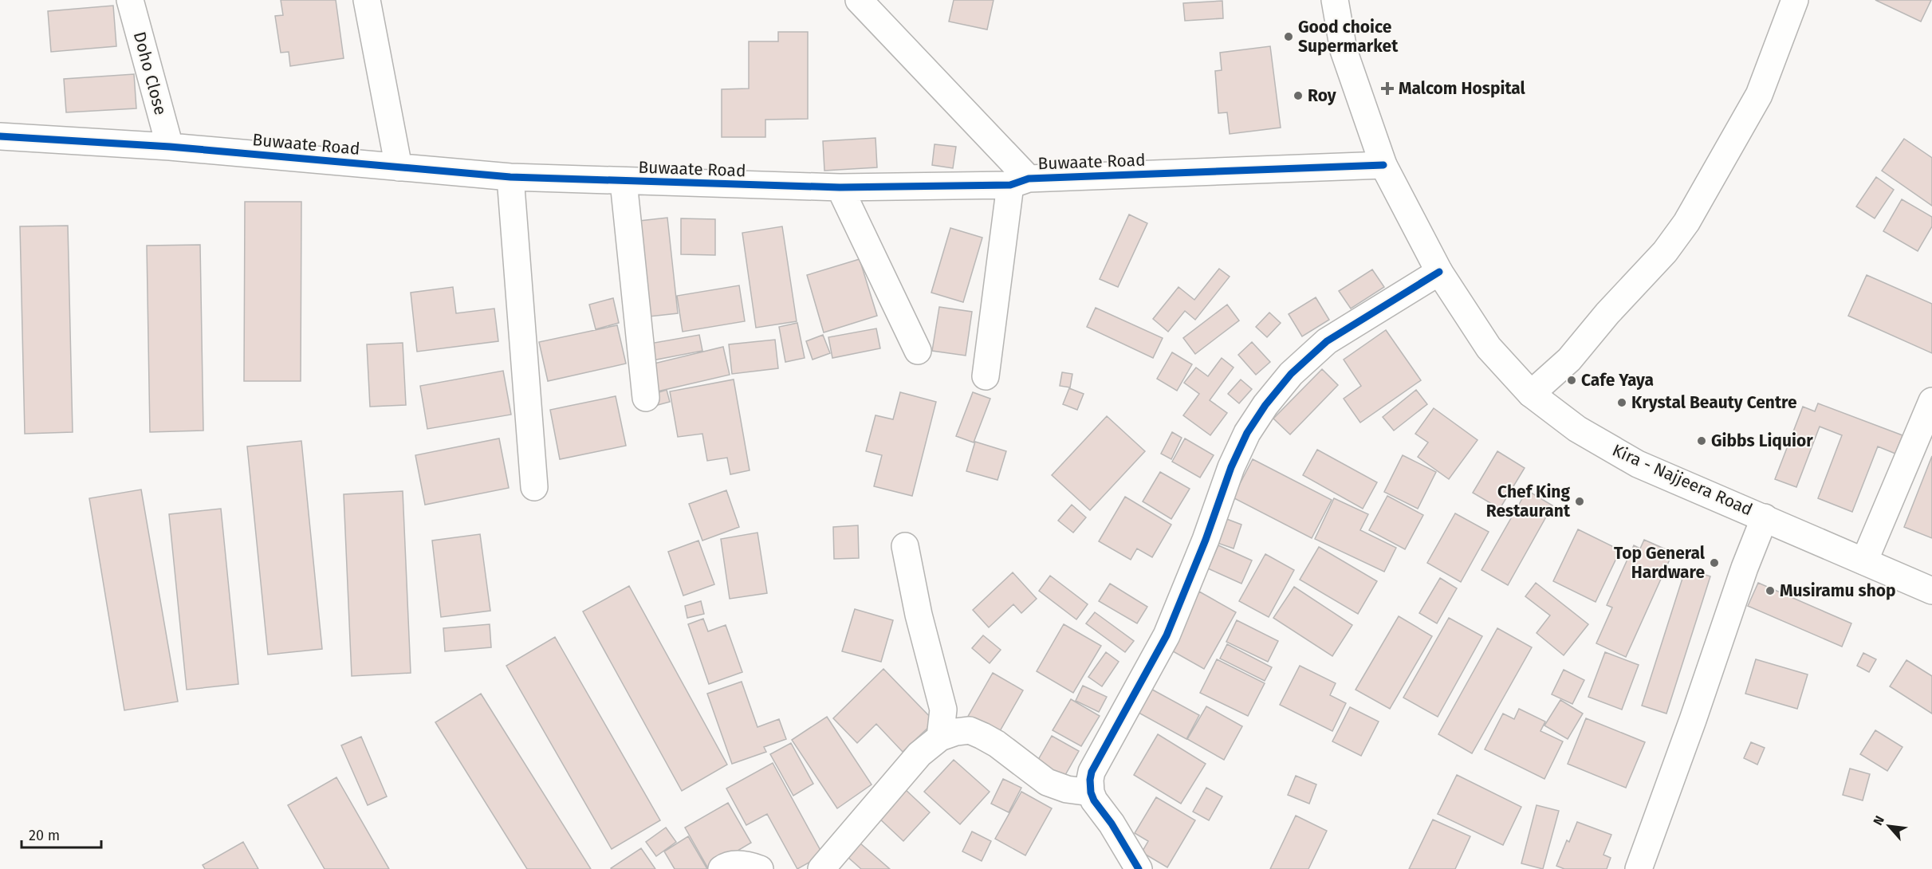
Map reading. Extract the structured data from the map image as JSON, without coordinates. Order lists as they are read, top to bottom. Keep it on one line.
{"streets":{"street":["Doho Close","Buwaate Road","Kira - Najjeera Road"]},"crossings":[["Doho Close","Buwaate Road"],["Buwaate Road","Kira - Najjeera Road"]],"places":{"other":["Good choice Supermarket","Roy","Cafe Yaya","Krystal Beauty Centre","Gibbs Liquior","Chef King Restaurant","Top General Hardware","Musiramu shop"],"health":["Malcom Hospital"]},"scale_bar":"20 m","north":"top left"}
